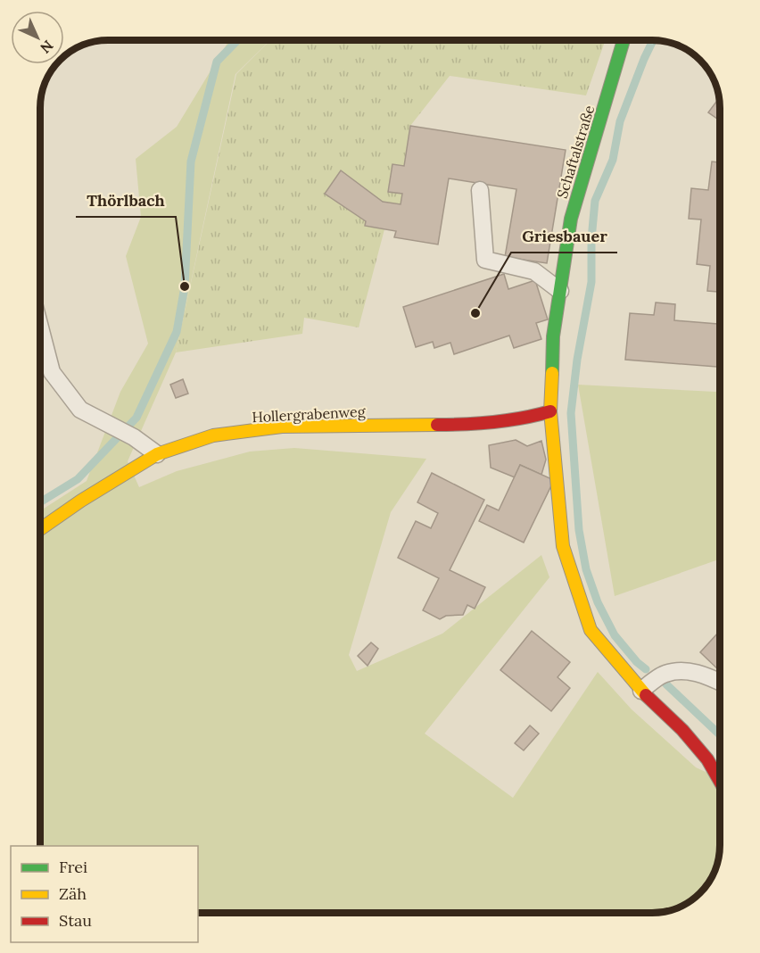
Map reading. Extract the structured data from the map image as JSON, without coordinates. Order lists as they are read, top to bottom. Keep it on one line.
{"streets":{"street":["Schaftalstraße","Hollergrabenweg"]},"crossings":[["Schaftalstraße","Hollergrabenweg"]],"places":["Thörlbach","Griesbauer"],"legend":["Frei","Zäh","Stau"],"north":"bottom right"}
